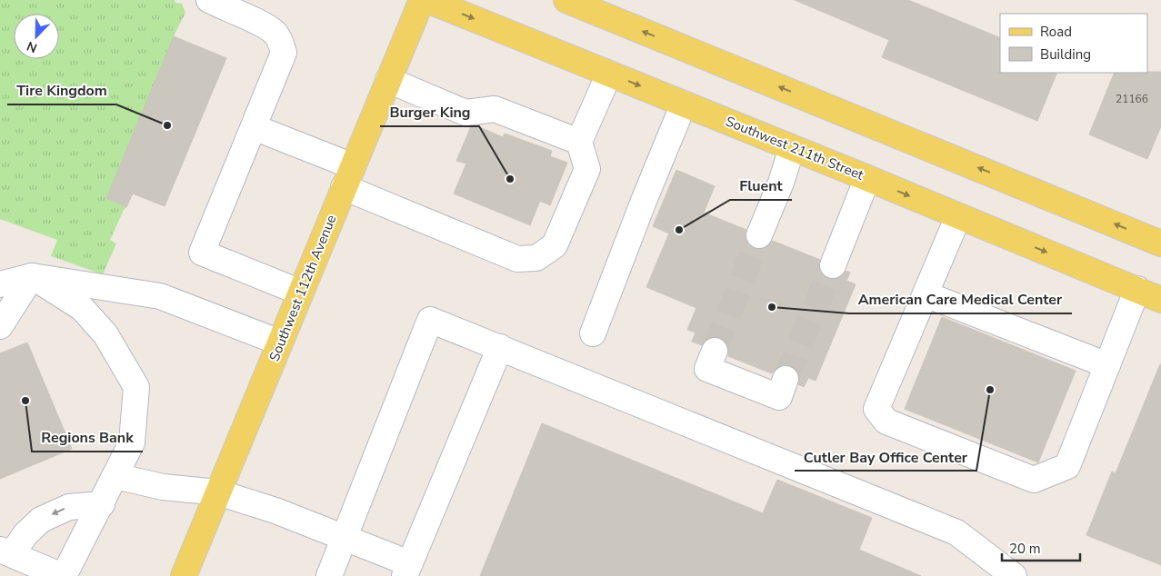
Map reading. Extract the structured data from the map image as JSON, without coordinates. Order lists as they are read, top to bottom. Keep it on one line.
{"streets":{"main road":["Southwest 211th Street","Southwest 112th Avenue"]},"places":["Tire Kingdom","Burger King","Fluent","American Care Medical Center","Cutler Bay Office Center","Regions Bank"],"house_numbers":["21166"],"legend":["Road","Building"],"scale_bar":"20 m","north":"bottom left"}
